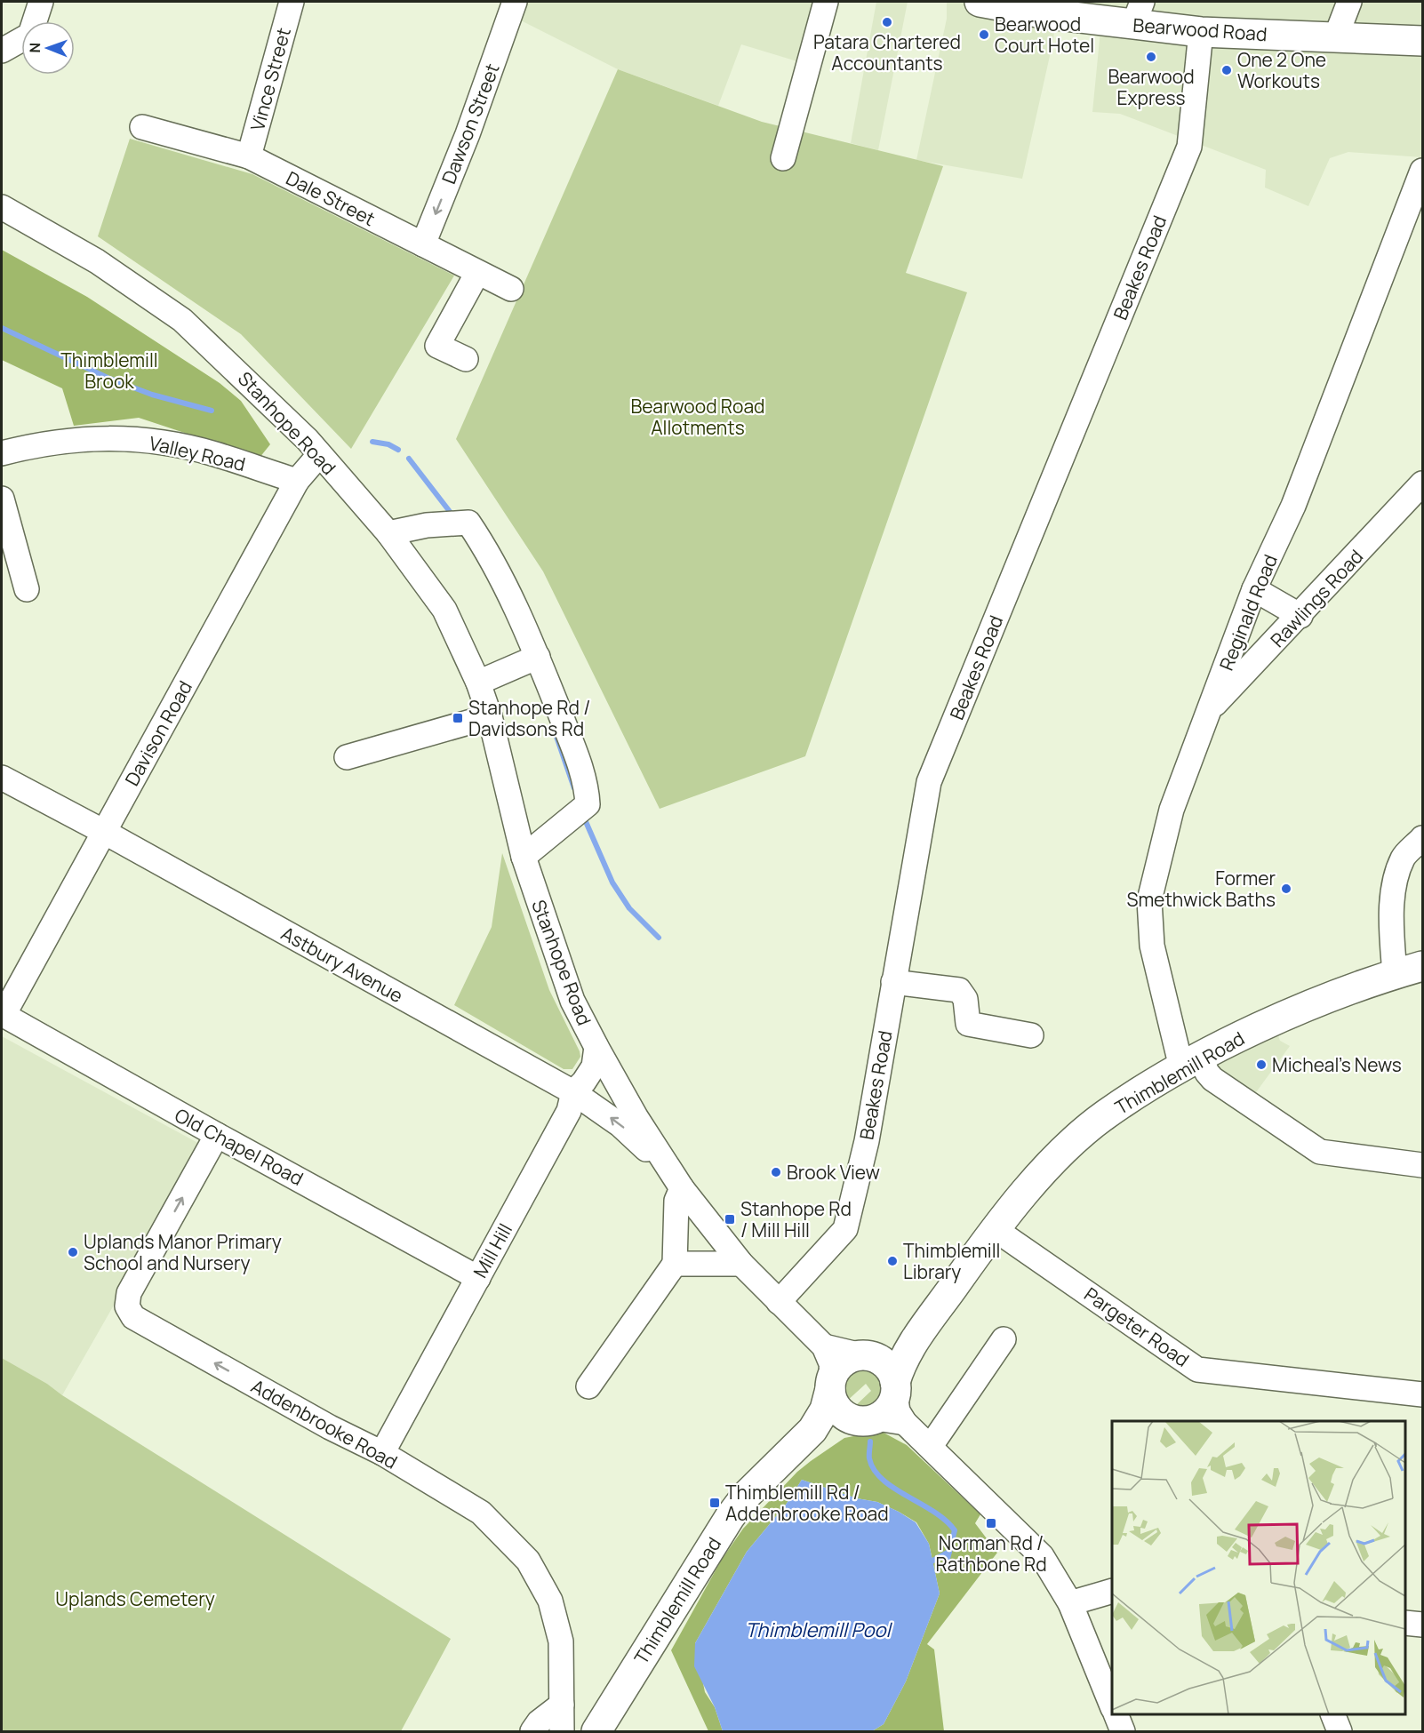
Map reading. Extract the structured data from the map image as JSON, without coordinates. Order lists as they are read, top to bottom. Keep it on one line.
{"streets":{"main road":["Bearwood Road","Thimblemill Road"],"street":["Vince Street","Dawson Street","Dale Street","Beakes Road","Stanhope Road","Valley Road","Rawlings Road","Reginald Road","Davison Road","Astbury Avenue","Old Chapel Road","Mill Hill","Pargeter Road","Addenbrooke Road"]},"crossings":[["Bearwood Road","Beakes Road"],["Vince Street","Dale Street"],["Dawson Street","Dale Street"],["Beakes Road","Stanhope Road"],["Stanhope Road","Davison Road"],["Stanhope Road","Astbury Avenue"],["Stanhope Road","Thimblemill Road"],["Stanhope Road","Mill Hill"],["Valley Road","Davison Road"],["Rawlings Road","Reginald Road"],["Reginald Road","Thimblemill Road"],["Davison Road","Astbury Avenue"],["Davison Road","Old Chapel Road"],["Astbury Avenue","Mill Hill"],["Thimblemill Road","Pargeter Road"],["Old Chapel Road","Mill Hill"],["Old Chapel Road","Addenbrooke Road"],["Mill Hill","Addenbrooke Road"]],"one_way":["Dawson Street"],"water":["Thimblemill Pool"],"parks":["Thimblemill Brook","Bearwood Road Allotments","Uplands Cemetery"],"places":{"other":["Patara Chartered Accountants","Bearwood Court Hotel","Bearwood Express","One 2 One Workouts","Former Smethwick Baths","Micheal's News","Brook View","Uplands Manor Primary School and Nursery","Thimblemill Library"],"transit":["Stanhope Rd / Davidsons Rd","Stanhope Rd / Mill Hill","Thimblemill Rd / Addenbrooke Road","Norman Rd / Rathbone Rd"]},"north":"left"}
